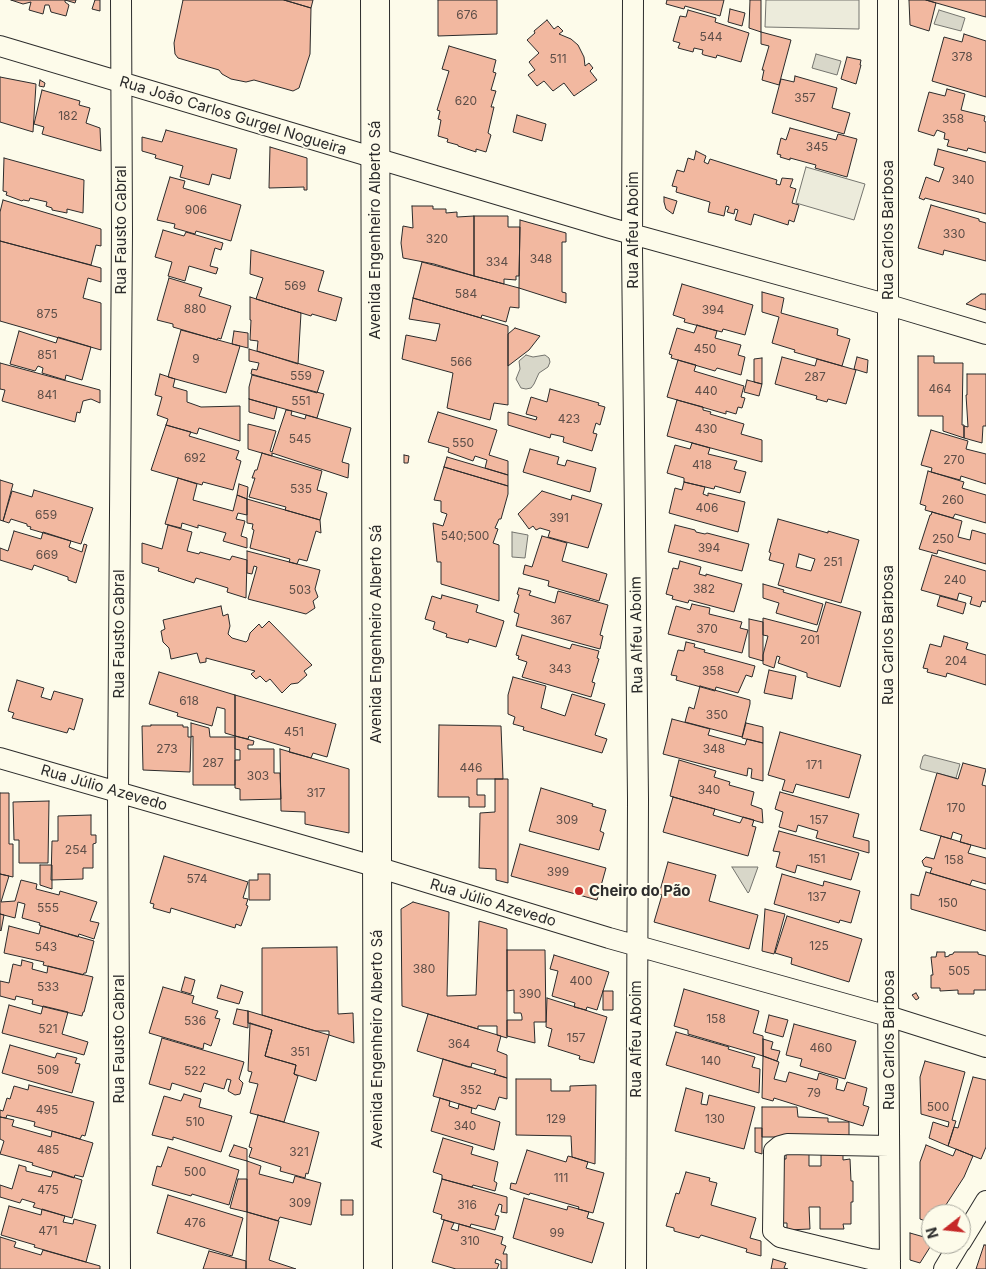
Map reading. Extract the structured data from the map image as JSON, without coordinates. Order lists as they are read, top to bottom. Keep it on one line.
{"streets":{"main road":["Avenida Engenheiro Alberto Sá"],"street":["Rua João Carlos Gurgel Nogueira","Rua Fausto Cabral","Rua Alfeu Aboim","Rua Carlos Barbosa","Rua Júlio Azevedo"]},"crossings":[["Rua João Carlos Gurgel Nogueira","Rua Fausto Cabral"],["Rua João Carlos Gurgel Nogueira","Avenida Engenheiro Alberto Sá"],["Rua João Carlos Gurgel Nogueira","Rua Alfeu Aboim"],["Rua João Carlos Gurgel Nogueira","Rua Carlos Barbosa"],["Rua Fausto Cabral","Rua Júlio Azevedo"],["Avenida Engenheiro Alberto Sá","Rua Júlio Azevedo"],["Rua Alfeu Aboim","Rua Júlio Azevedo"],["Rua Carlos Barbosa","Rua Júlio Azevedo"]],"places":["Cheiro do Pão"],"house_numbers":["676","544","378","511","357","620","182","358","345","340","906","330","320","348","334","569","584","880","394","875","450","851","9","566","559","287","464","440","841","551","423","430","545","550","692","270","418","535","260","406","659","391","540;500","250","394","669","251","240","382","503","367","370","201","204","343","358","618","350","451","273","348","287","171","446","303","340","317","170","309","157","254","151","158","399","574","137","150","555","125","543","380","505","400","533","390","158","536","521","157","364","460","351","140","509","522","352","79","500","495","129","130","510","340","485","321","500","111","475","309","316","476","471","99","310"],"north":"left"}
